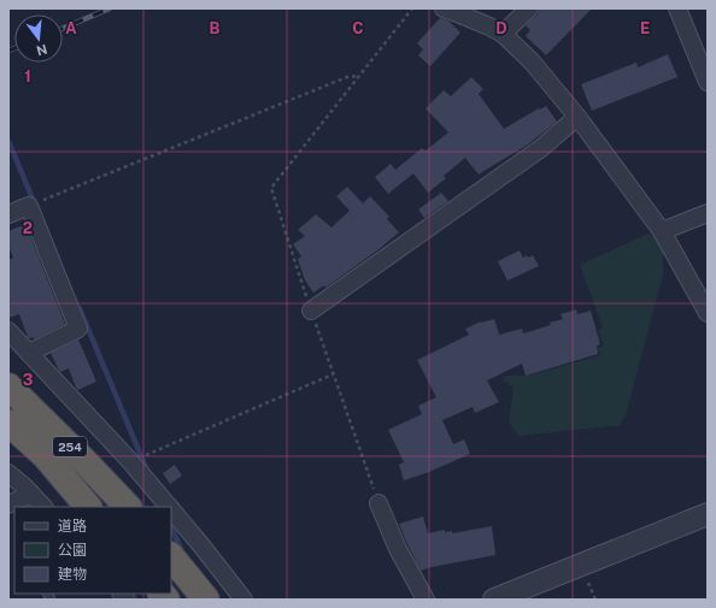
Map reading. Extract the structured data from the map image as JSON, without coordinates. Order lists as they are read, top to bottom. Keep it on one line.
{"streets":{"highway":["254"]},"legend":["道路","公園","建物"],"north":"bottom","grid":{"columns":["A","B","C","D","E"],"rows":["1","2","3"]}}
